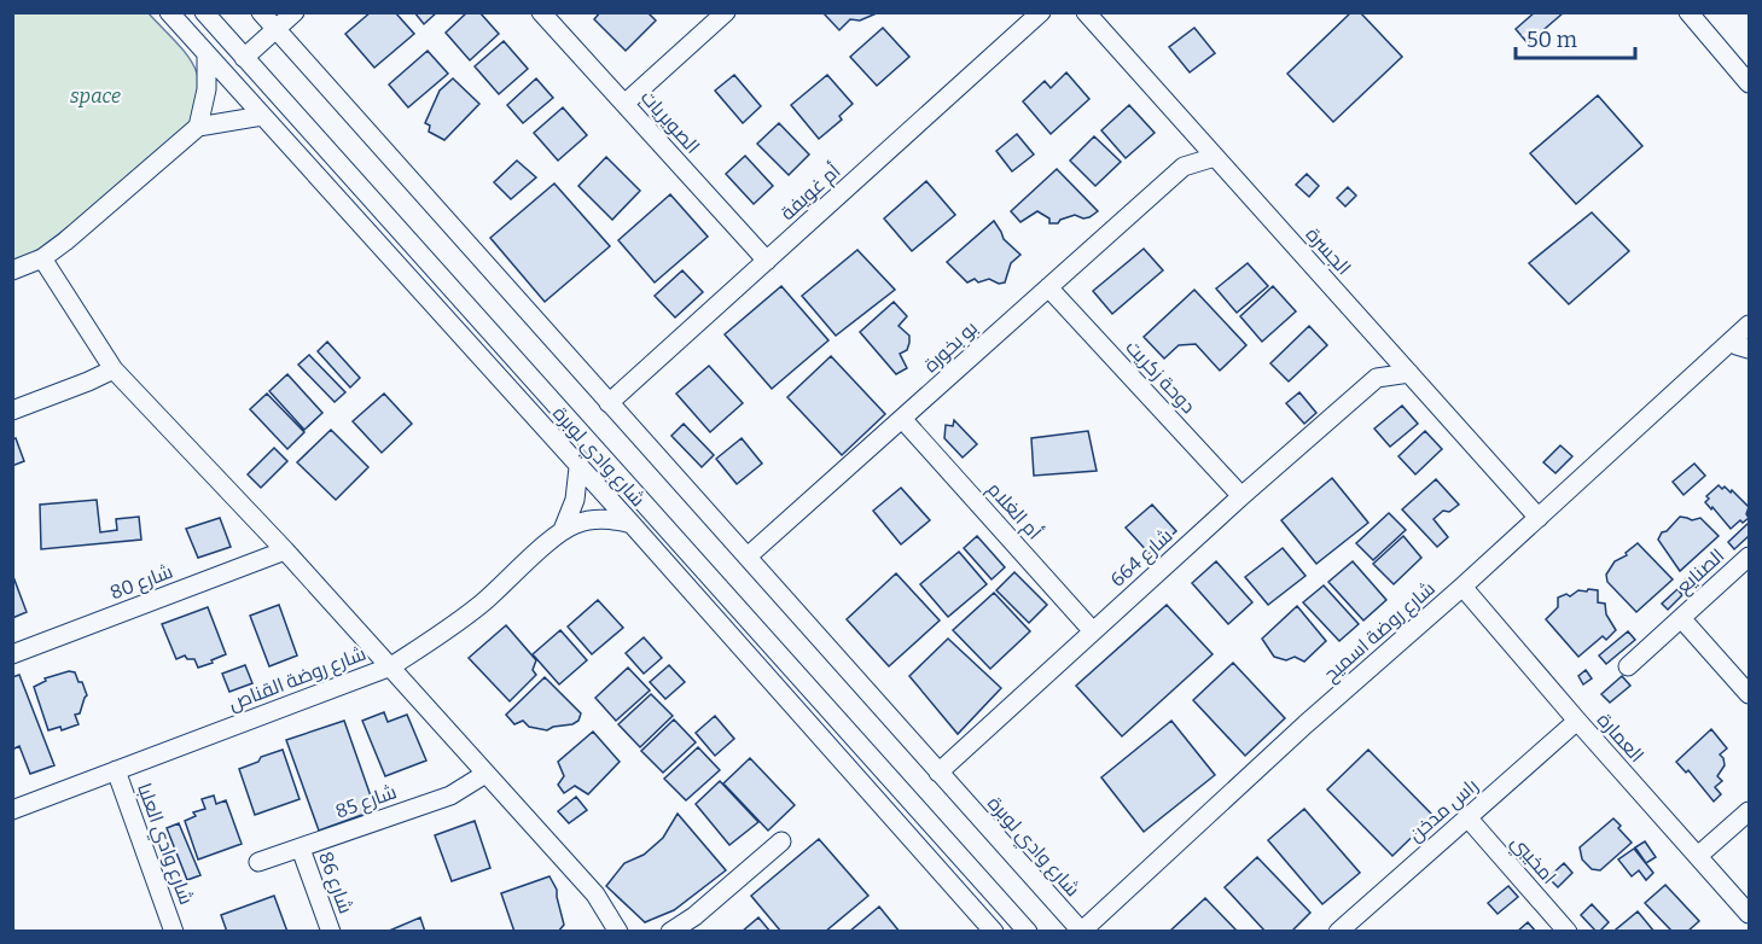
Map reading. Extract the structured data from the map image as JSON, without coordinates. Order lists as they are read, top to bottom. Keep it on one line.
{"streets":{"street":["الصويريات","أم غويفة","الجسرة","بو بخورة","دوحة زكريت","شارع وادي لوبرة","أم الغلام","شارع 664","الصنايع","شارع 80","شارع روضة اسميح","شارع روضة القناص","العمارة","شارع 85","راس مدخن","شارع وادي العلبا","امخيبي","شارع 86"]},"crossings":[["الصويريات","أم غويفة"],["أم غويفة","شارع وادي لوبرة"],["الجسرة","بو بخورة"],["الجسرة","شارع روضة اسميح"],["بو بخورة","دوحة زكريت"],["بو بخورة","شارع وادي لوبرة"],["بو بخورة","أم الغلام"],["دوحة زكريت","شارع 664"],["شارع وادي لوبرة","شارع 664"],["شارع وادي لوبرة","شارع روضة اسميح"],["شارع وادي لوبرة","شارع روضة القناص"],["أم الغلام","شارع 664"],["شارع روضة اسميح","العمارة"],["شارع روضة القناص","شارع وادي العلبا"],["العمارة","راس مدخن"],["شارع 85","شارع 86"],["راس مدخن","امخيبي"]],"parks":["space"],"scale_bar":"50 m"}
